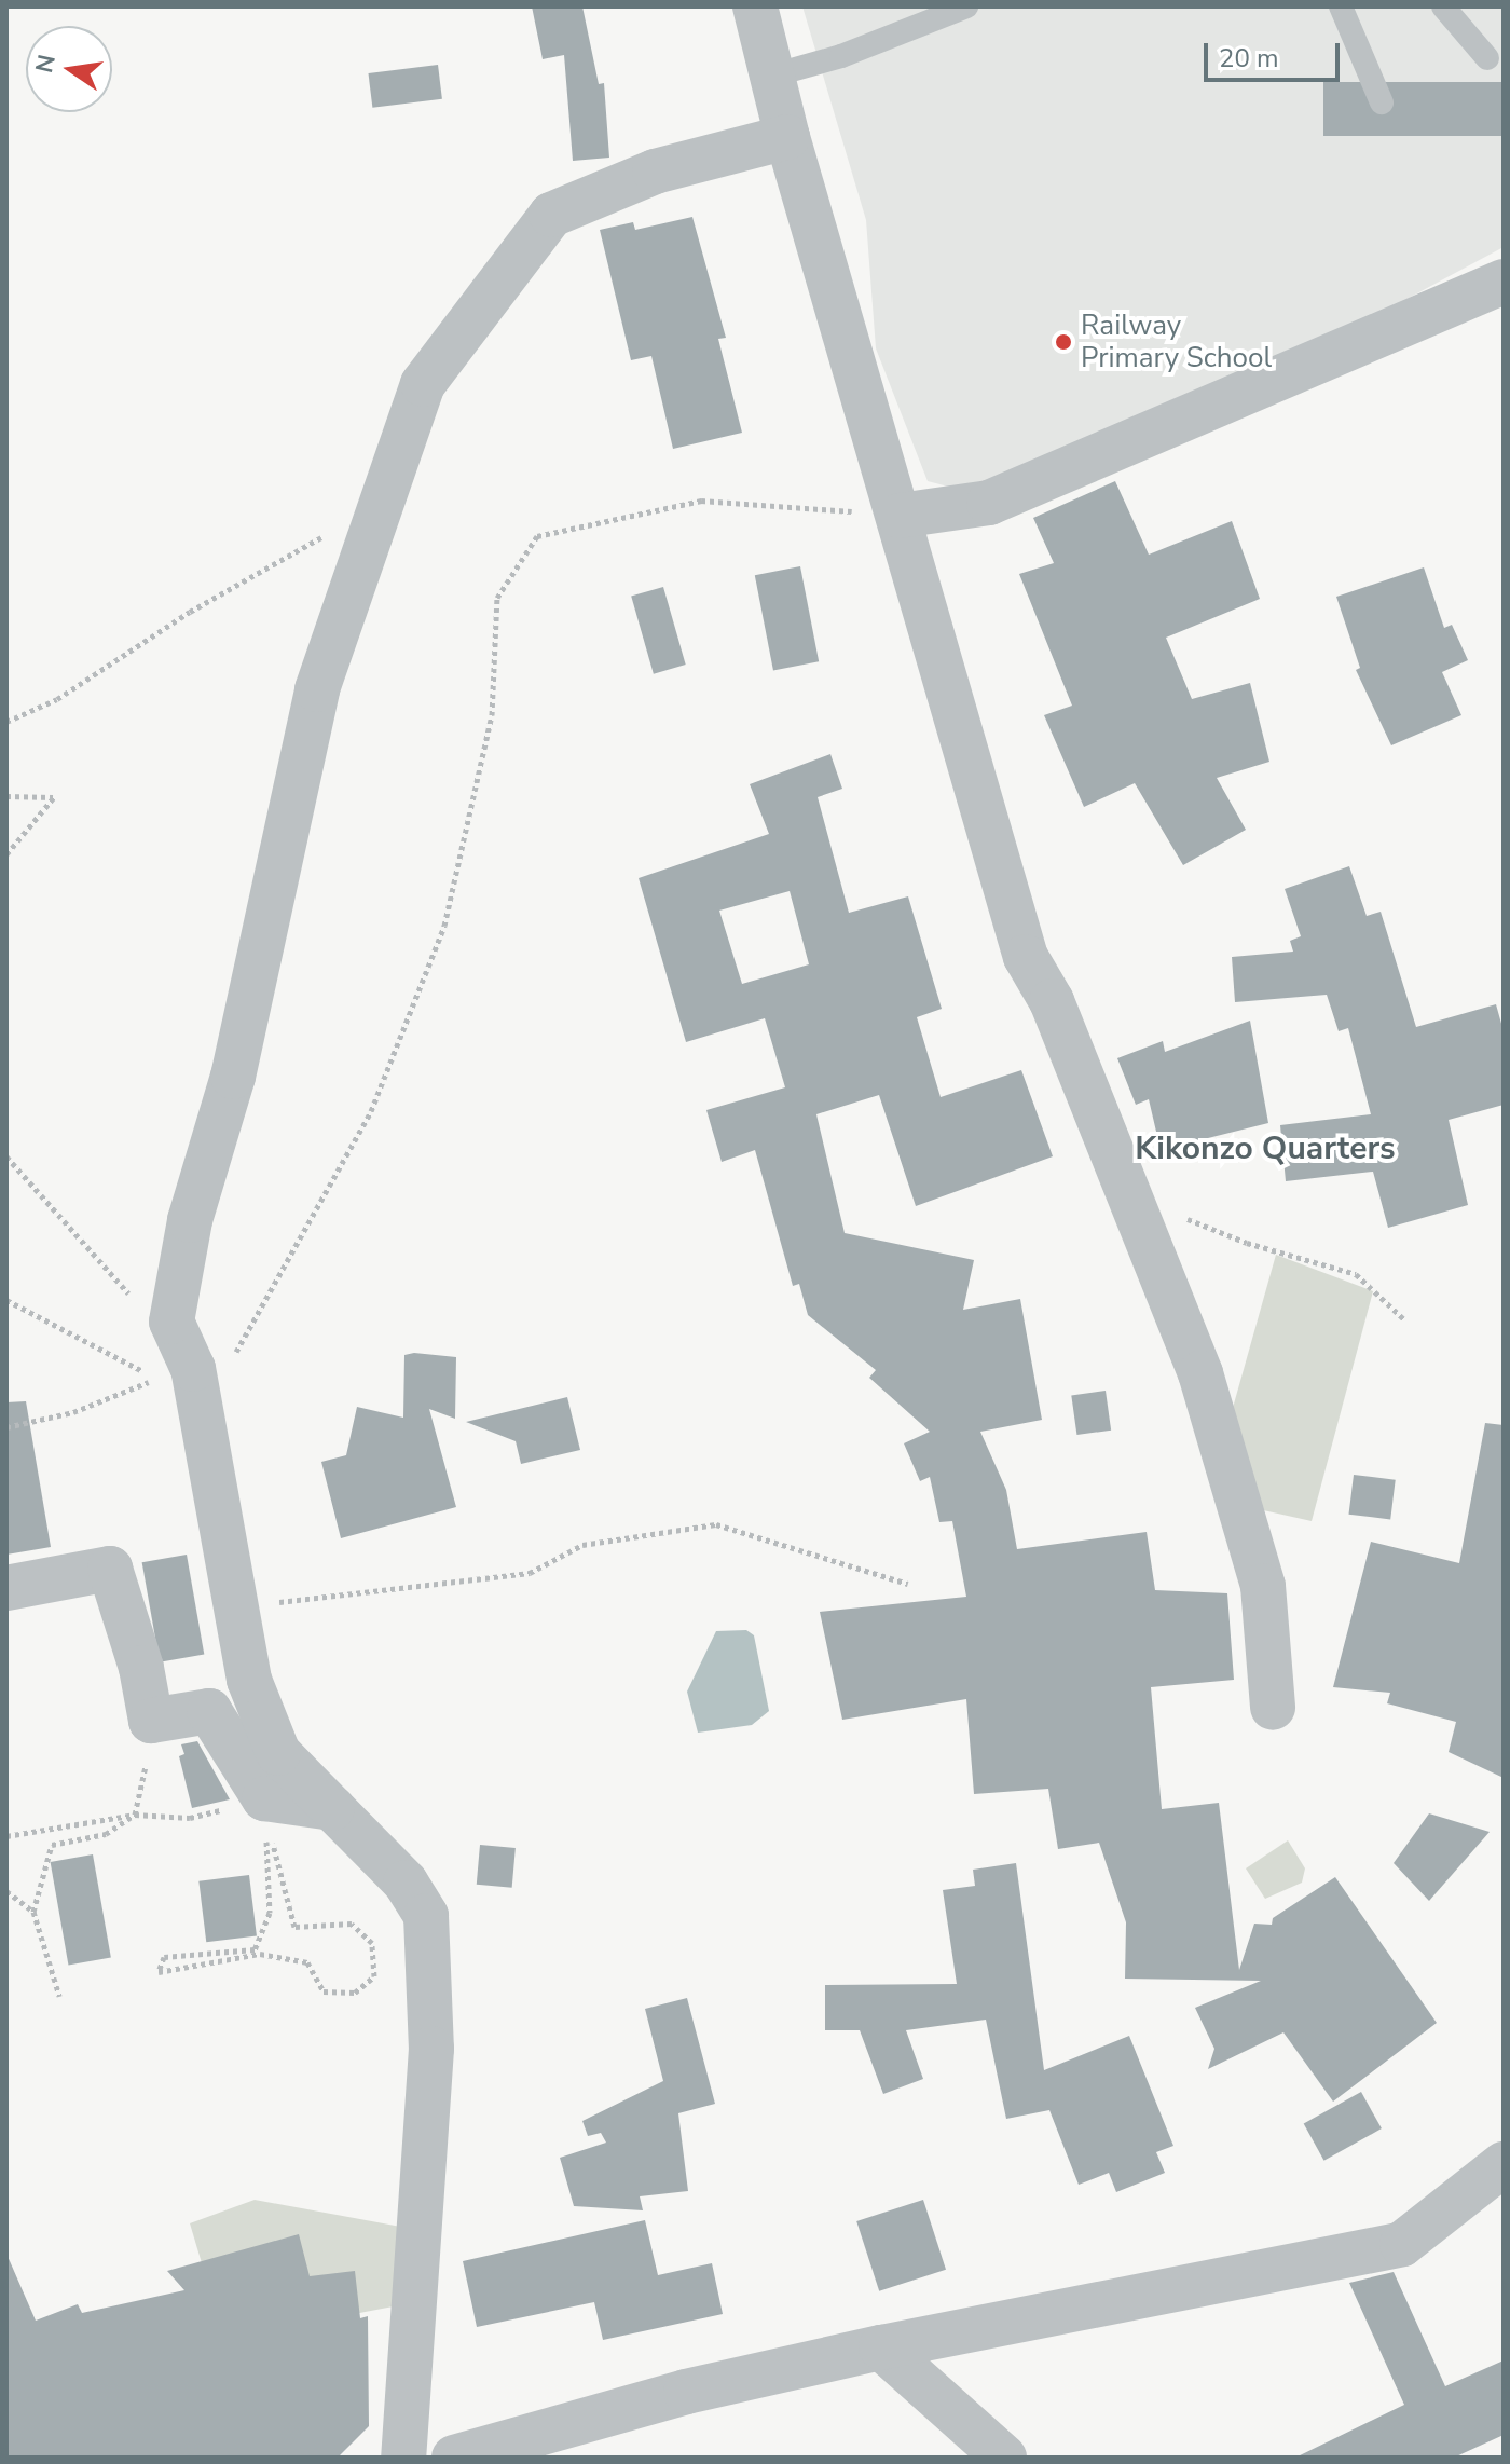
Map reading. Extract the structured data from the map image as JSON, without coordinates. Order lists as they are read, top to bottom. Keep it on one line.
{"districts":["Kikonzo Quarters"],"places":["Railway Primary School"],"scale_bar":"20 m","north":"left"}
